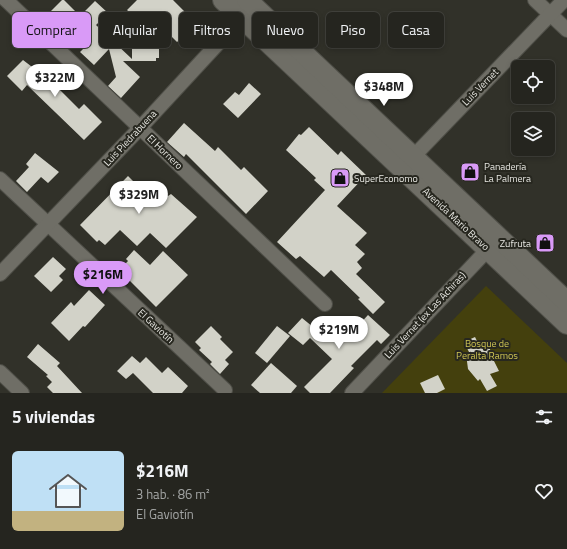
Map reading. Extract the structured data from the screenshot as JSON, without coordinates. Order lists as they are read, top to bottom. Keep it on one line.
{"streets":{"main road":["Avenida Mario Bravo"],"street":["Luis Vernet","Luis Piedrabuena","El Hornero","Luis Vernet (ex Las Achiras)","El Gaviotín"]},"crossings":[["Luis Vernet","Avenida Mario Bravo"],["Luis Piedrabuena","El Hornero"],["Luis Piedrabuena","Avenida Mario Bravo"],["Luis Piedrabuena","El Gaviotín"],["Avenida Mario Bravo","Luis Vernet (ex Las Achiras)"]],"parks":["Bosque de Peralta Ramos"],"places":{"shop":["Panadería La Palmera","SuperEconomo","Zufruta"]},"page":{"chip":["Comprar","Alquilar","Filtros","Nuevo","Piso","Casa"],"price":["$322M","$348M","$329M","$216M","$219M"],"heading":"5 viviendas","list":[{"name":"$216M","note":"3 hab. · 86 m² · El Gaviotín"}]}}
